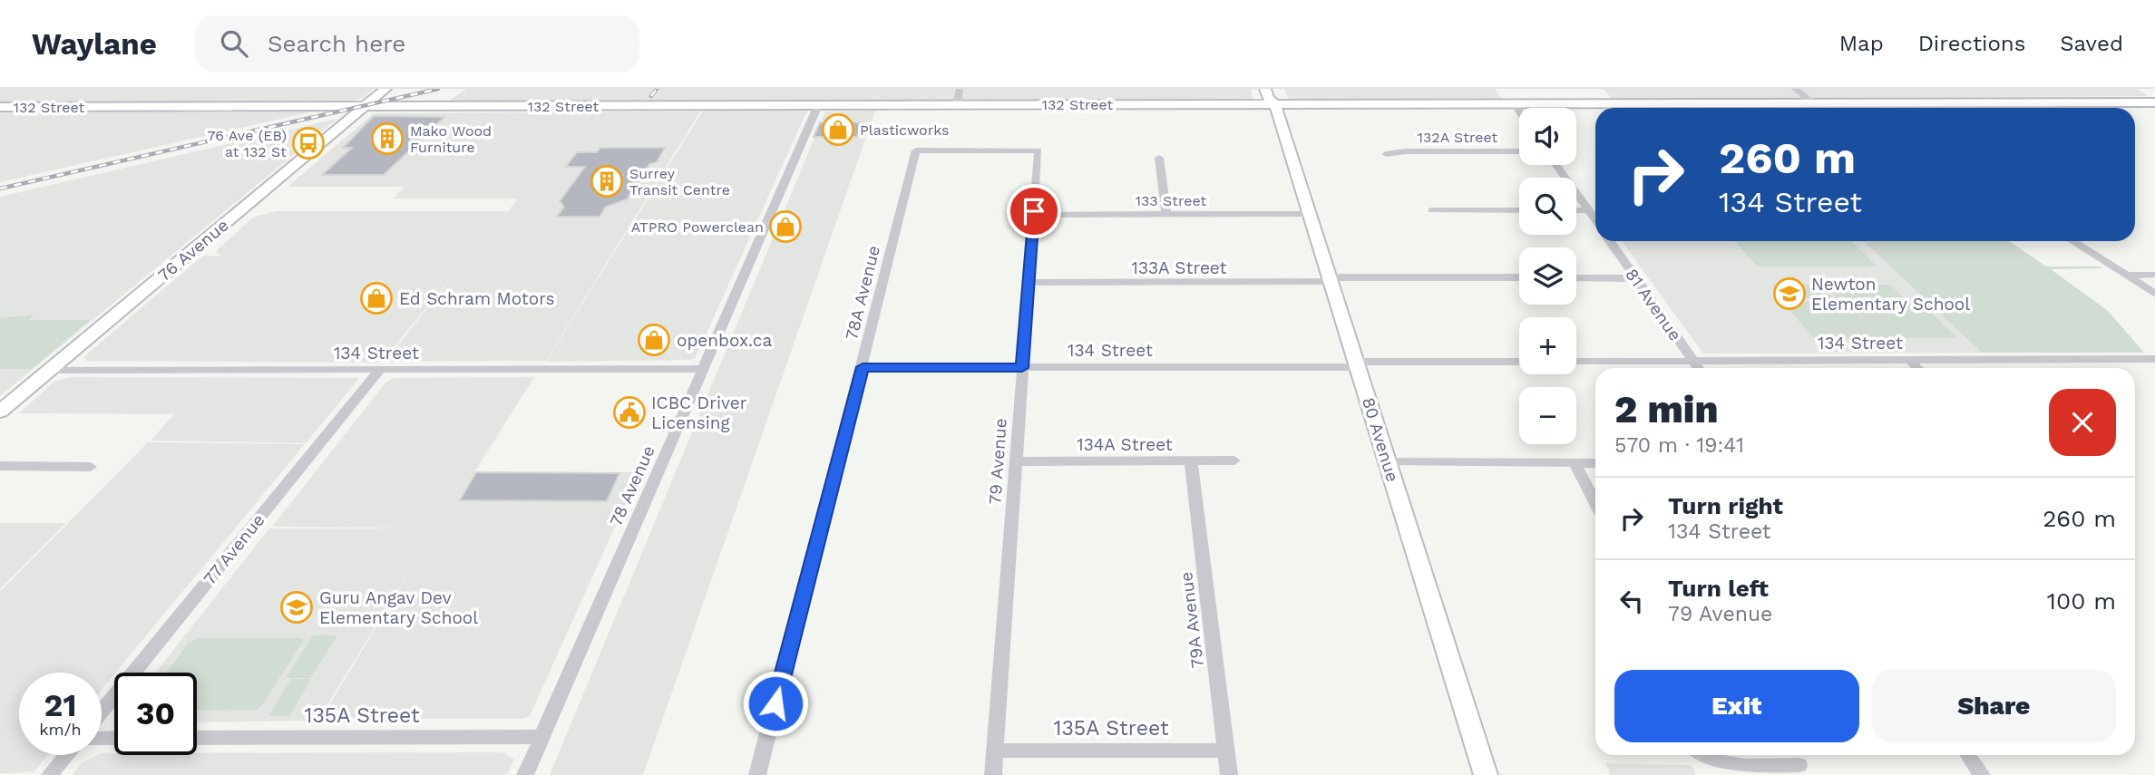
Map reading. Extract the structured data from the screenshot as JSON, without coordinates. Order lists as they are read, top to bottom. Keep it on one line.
{"streets":{"main road":["132 Street","76 Avenue","80 Avenue"],"street":["132A Street","133 Street","133A Street","78A Avenue","81 Avenue","134 Street","134A Street","79 Avenue","78 Avenue","77 Avenue","79A Avenue","135A Street"]},"crossings":[["132 Street","76 Avenue"],["132 Street","80 Avenue"],["132 Street","78 Avenue"],["133 Street","80 Avenue"],["133 Street","79 Avenue"],["76 Avenue","134 Street"],["133A Street","80 Avenue"],["133A Street","79 Avenue"],["78A Avenue","134 Street"],["78A Avenue","79 Avenue"],["81 Avenue","134 Street"],["134 Street","80 Avenue"],["134 Street","79 Avenue"],["134 Street","78 Avenue"],["134 Street","77 Avenue"],["134A Street","79 Avenue"],["134A Street","79A Avenue"],["79 Avenue","135A Street"],["78 Avenue","135A Street"],["79A Avenue","135A Street"]],"places":{"shop":["Plasticworks","ATPRO Powerclean","Ed Schram Motors","openbox.ca"],"building":["Mako Wood Furniture","Surrey Transit Centre"],"bus stop":["76 Ave (EB) at 132 St"],"school or university":["Newton Elementary School","Guru Angav Dev Elementary School"],"public building":["ICBC Driver Licensing"]},"page":{"header":"Waylane","search":"Search here","nav":["Map","Directions","Saved"],"map_buttons":["+","−"],"turn":["260 m","134 Street"],"heading":["2 min","570 m · 19:41"],"list":[{"name":"Turn right","note":"134 Street","value":"260 m"},{"name":"Turn left","note":"79 Avenue","value":"100 m"}],"buttons":["Exit","Share"],"speed":"21 km/h","limit":"30"}}
